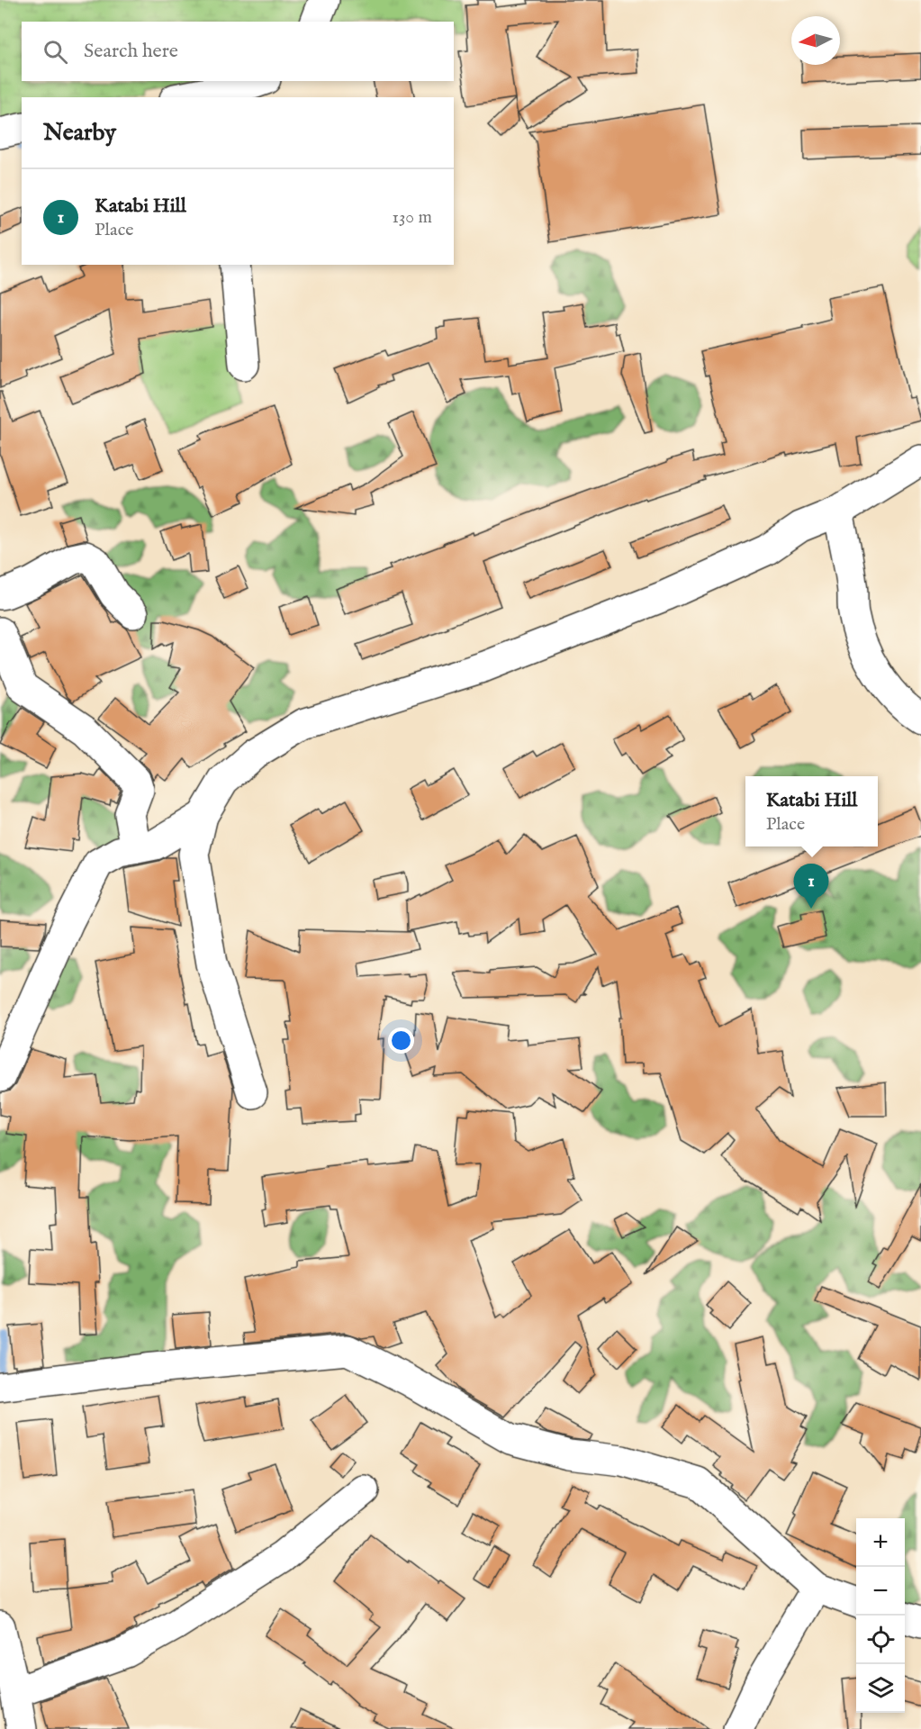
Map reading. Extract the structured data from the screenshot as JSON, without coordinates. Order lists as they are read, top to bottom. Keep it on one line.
{"north":"left","page":{"search":"Search here","heading":"Nearby","list":[{"mark":"1","name":"Katabi Hill","note":"Place","value":"130 m"}],"popup":["Katabi Hill","Place"],"pins":"1","map_buttons":["+","−"]}}
